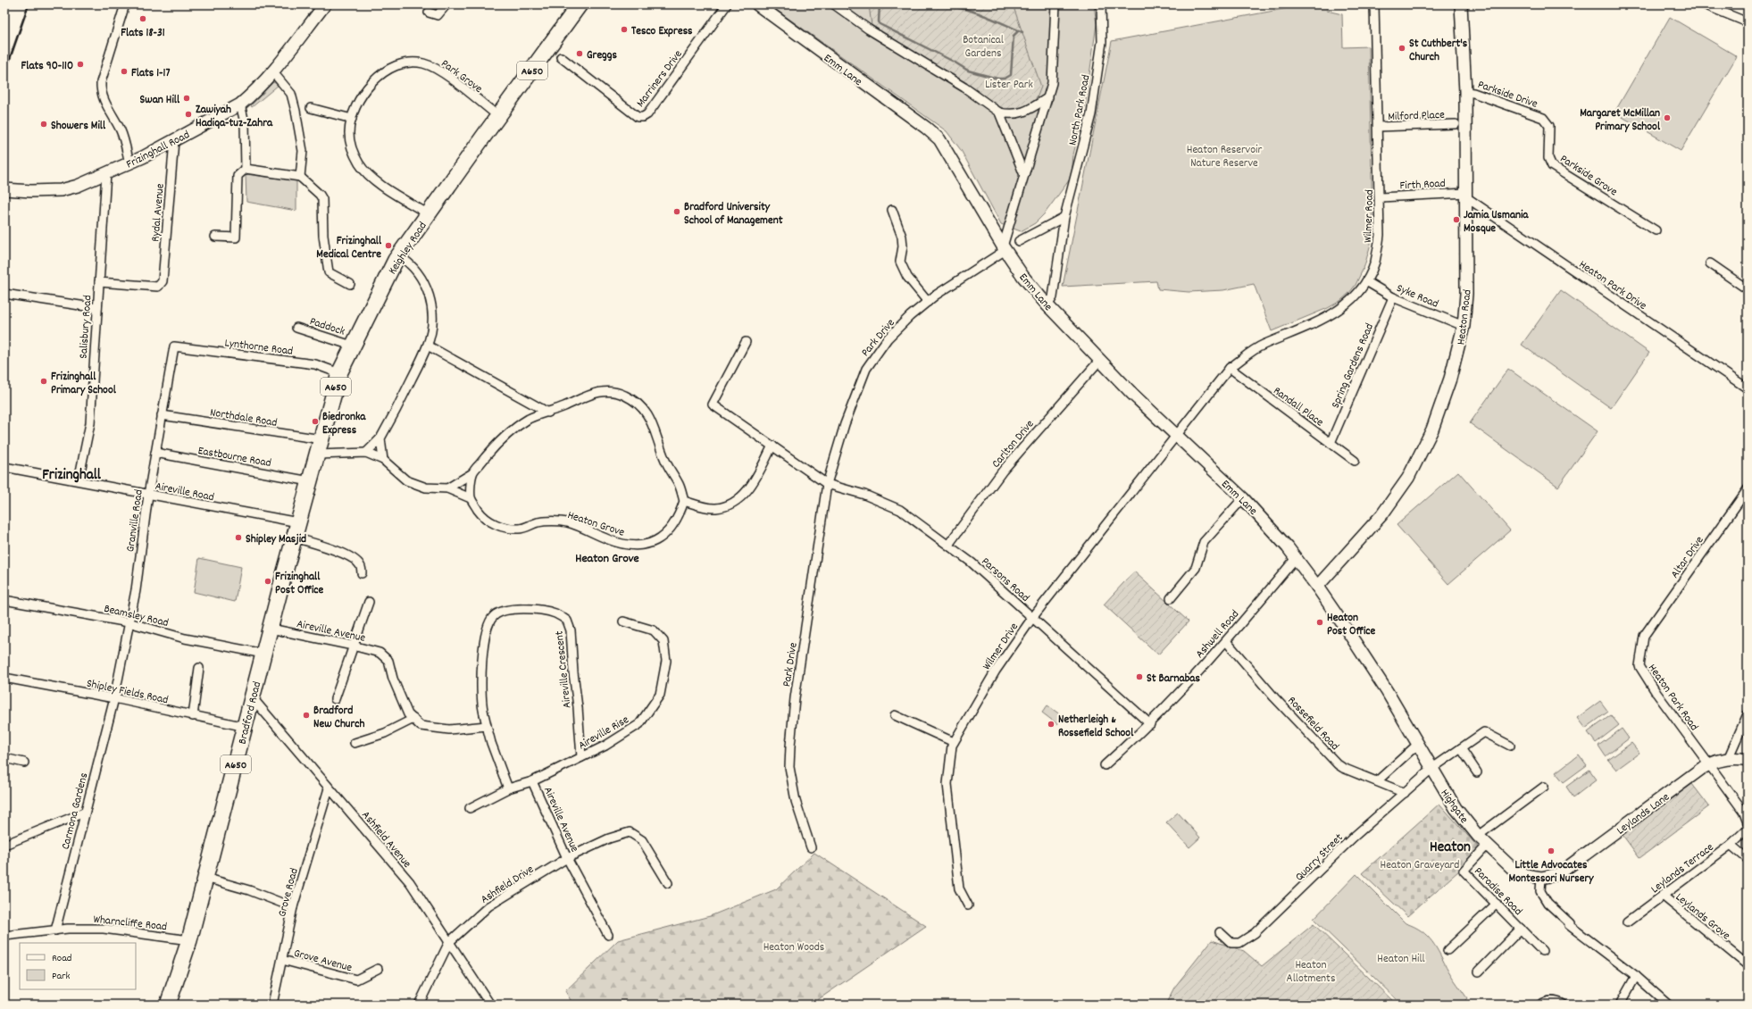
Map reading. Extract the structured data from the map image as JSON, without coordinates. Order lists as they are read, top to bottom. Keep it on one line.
{"streets":{"highway":["A650","Keighley Road","Bradford Road"],"street":["Emm Lane","Park Grove","Marriners Drive","Parkside Drive","North Park Road","Milford Place","Frizinghall Road","Parkside Grove","Firth Road","Rydal Avenue","Wilmer Road","Heaton Park Drive","Syke Road","Heaton Road","Paddock","Salisbury Road","Park Drive","Lynthorne Road","Spring Gardens Road","Randall Place","Northdale Road","Carlton Drive","Eastbourne Road","Aireville Road","Granville Road","Heaton Grove","Altar Drive","Parsons Road","Beamsley Road","Aireville Avenue","Ashwell Road","Wilmer Drive","Aireville Crescent","Shipley Fields Road","Heaton Park Road","Rossefield Road","Aireville Rise","Highgate","Carmona Gardens","Leylands Lane","Ashfield Avenue","Quarry Street","Leylands Terrace","Ashfield Drive","Paradise Road","Grove Road","Leylands Grove","Wharncliffe Road","Grove Avenue"]},"crossings":[["Emm Lane","Wilmer Road"],["Emm Lane","Heaton Road"],["Emm Lane","Park Drive"],["Emm Lane","Carlton Drive"],["Emm Lane","Ashwell Road"],["Emm Lane","Wilmer Drive"],["Emm Lane","Highgate"],["Park Grove","Keighley Road"],["Parkside Drive","Parkside Grove"],["Parkside Drive","Heaton Road"],["Milford Place","Wilmer Road"],["Frizinghall Road","Rydal Avenue"],["Frizinghall Road","Salisbury Road"],["Firth Road","Wilmer Road"],["Firth Road","Heaton Park Drive"],["Firth Road","Heaton Road"],["Rydal Avenue","Salisbury Road"],["Wilmer Road","Syke Road"],["Wilmer Road","Randall Place"],["Wilmer Road","Wilmer Drive"],["Keighley Road","Paddock"],["Keighley Road","Lynthorne Road"],["Keighley Road","Northdale Road"],["Keighley Road","Eastbourne Road"],["Keighley Road","Aireville Road"],["Keighley Road","Bradford Road"],["Heaton Park Drive","Heaton Road"],["Syke Road","Heaton Road"],["Syke Road","Spring Gardens Road"],["Heaton Road","Highgate"],["Salisbury Road","Aireville Road"],["Park Drive","Parsons Road"],["Lynthorne Road","Granville Road"],["Spring Gardens Road","Randall Place"],["Northdale Road","Granville Road"],["Carlton Drive","Parsons Road"],["Eastbourne Road","Granville Road"],["Aireville Road","Granville Road"],["Aireville Road","Bradford Road"],["Granville Road","Beamsley Road"],["Granville Road","Shipley Fields Road"],["Granville Road","Carmona Gardens"],["Altar Drive","Heaton Park Road"],["Parsons Road","Ashwell Road"],["Parsons Road","Wilmer Drive"],["Beamsley Road","Bradford Road"],["Aireville Avenue","Bradford Road"],["Aireville Avenue","Aireville Rise"],["Aireville Avenue","Ashfield Drive"],["Ashwell Road","Rossefield Road"],["Aireville Crescent","Aireville Rise"],["Shipley Fields Road","Bradford Road"],["Shipley Fields Road","Carmona Gardens"],["Heaton Park Road","Leylands Lane"],["Bradford Road","Ashfield Avenue"],["Bradford Road","Wharncliffe Road"],["Rossefield Road","Quarry Street"],["Highgate","Leylands Lane"],["Highgate","Quarry Street"],["Highgate","Paradise Road"],["Carmona Gardens","Wharncliffe Road"],["Ashfield Avenue","Ashfield Drive"],["Ashfield Avenue","Grove Road"],["Leylands Terrace","Leylands Grove"],["Grove Road","Grove Avenue"]],"districts":["Frizinghall","Heaton Grove","Heaton"],"parks":["Botanical Gardens","Lister Park","Heaton Reservoir Nature Reserve","Heaton Graveyard","Heaton Woods","Heaton Hill","Heaton Allotments"],"places":["Flats 18-31","Tesco Express","St Cuthbert's Church","Greggs","Flats 90-110","Flats 1-17","Swan Hill","Zawiyah Hadiqa-tuz-Zahra","Margaret McMillan Primary School","Showers Mill","Bradford University School of Management","Jamia Usmania Mosque","Frizinghall Medical Centre","Frizinghall Primary School","Biedronka Express","Shipley Masjid","Frizinghall Post Office","Heaton Post Office","St Barnabas","Bradford New Church","Netherleigh & Rossefield School","Little Advocates Montessori Nursery"],"legend":["Road","Park"]}
